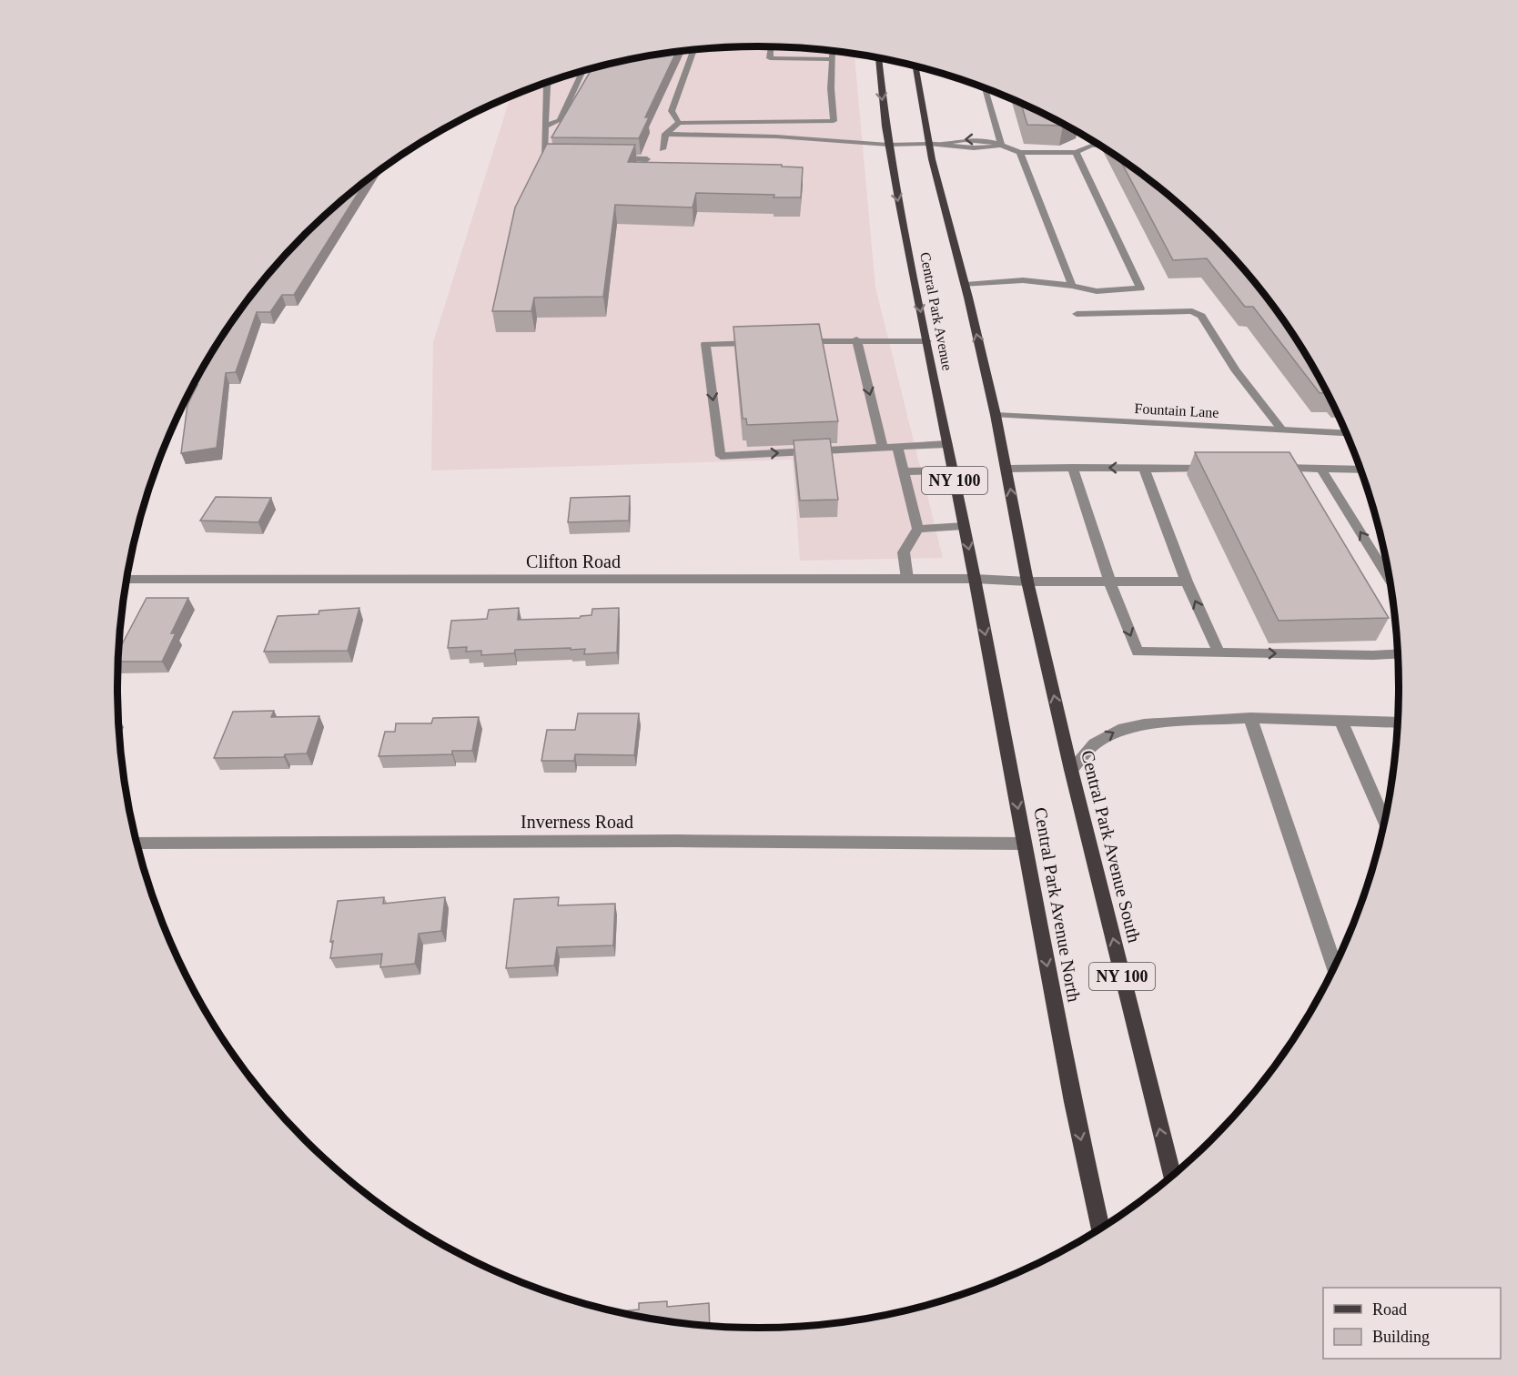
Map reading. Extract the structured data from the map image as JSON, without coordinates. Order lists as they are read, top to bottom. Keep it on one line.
{"streets":{"main road":["Central Park Avenue","NY 100","Central Park Avenue South","Central Park Avenue North"],"street":["Fountain Lane","Clifton Road","Inverness Road"]},"crossings":[["Central Park Avenue","Fountain Lane"],["Central Park Avenue","Clifton Road"],["Central Park Avenue","Central Park Avenue South"],["Central Park Avenue","Central Park Avenue North"],["Clifton Road","Central Park Avenue South"],["Clifton Road","Central Park Avenue North"],["Inverness Road","Central Park Avenue North"]],"one_way":["Central Park Avenue South","Central Park Avenue North"],"legend":["Road","Building"]}
